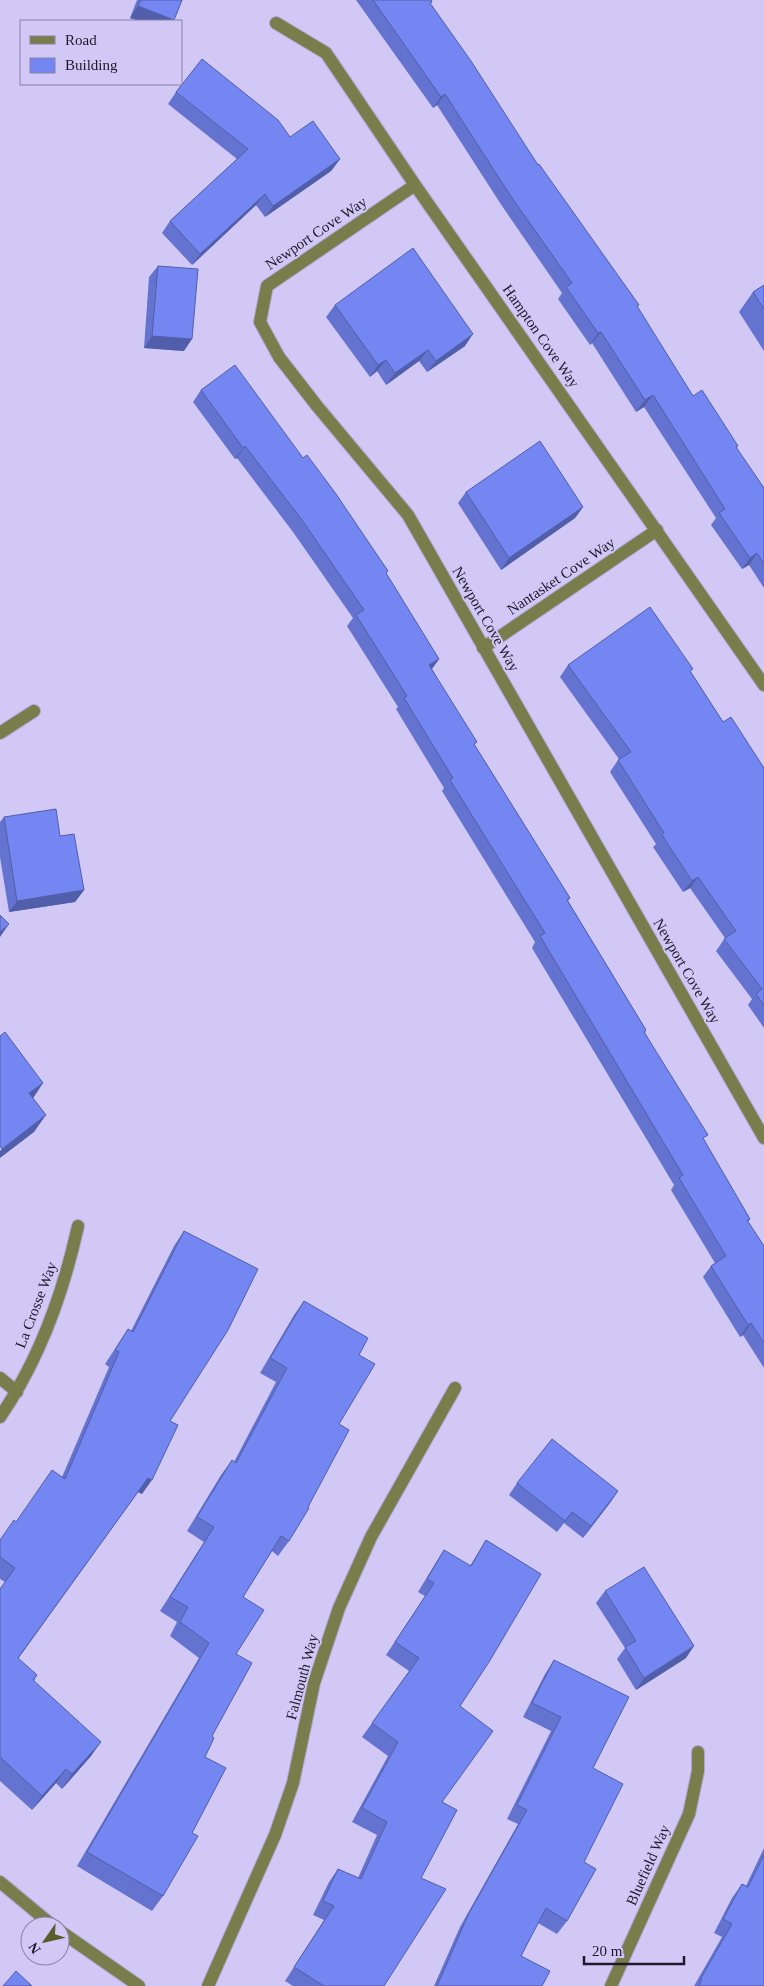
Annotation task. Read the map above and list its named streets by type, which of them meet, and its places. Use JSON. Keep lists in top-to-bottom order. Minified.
{"streets":{"street":["Newport Cove Way","Hampton Cove Way","Nantasket Cove Way","La Crosse Way","Falmouth Way","Bluefield Way"]},"crossings":[["Newport Cove Way","Hampton Cove Way"],["Newport Cove Way","Nantasket Cove Way"],["Hampton Cove Way","Nantasket Cove Way"]],"legend":["Road","Building"],"scale_bar":"20 m","north":"bottom left"}
